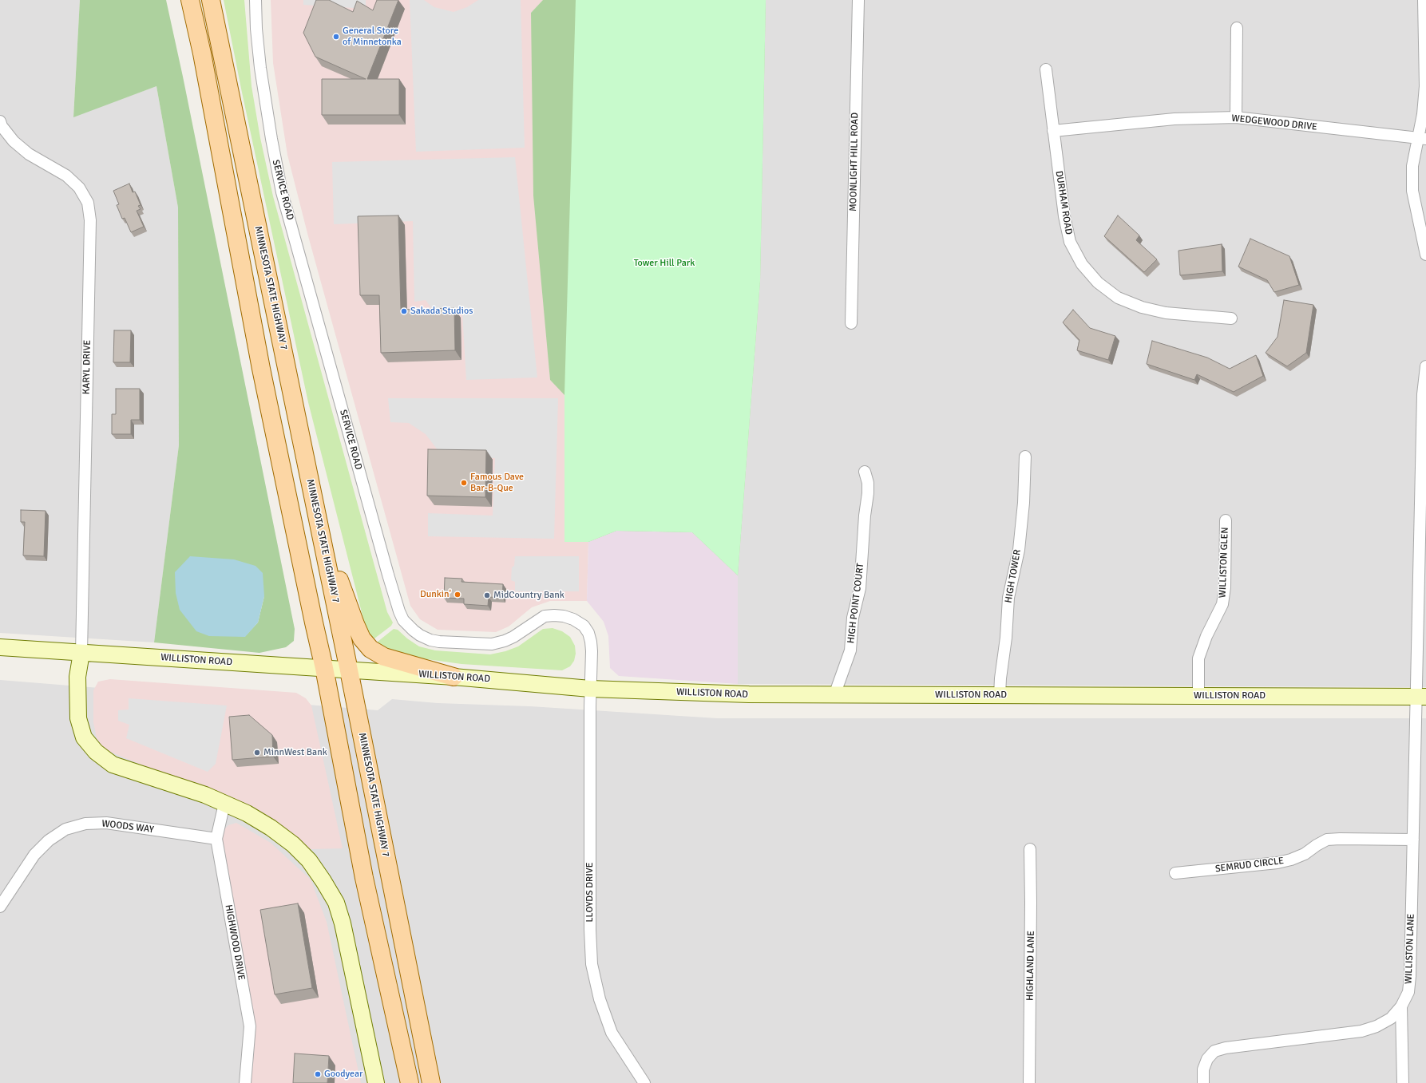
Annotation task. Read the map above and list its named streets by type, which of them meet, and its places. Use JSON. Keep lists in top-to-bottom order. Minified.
{"streets":{"main road":["MINNESOTA STATE HIGHWAY 7","WILLISTON ROAD"],"street":["WEDGEWOOD DRIVE","MOONLIGHT HILL ROAD","SERVICE ROAD","DURHAM ROAD","KARYL DRIVE","WILLISTON GLEN","HIGH TOWER","HIGH POINT COURT","WOODS WAY","SEMRUD CIRCLE","LLOYDS DRIVE","HIGHWOOD DRIVE","WILLISTON LANE","HIGHLAND LANE"]},"crossings":[["WEDGEWOOD DRIVE","DURHAM ROAD"],["SERVICE ROAD","WILLISTON ROAD"],["SERVICE ROAD","LLOYDS DRIVE"],["MINNESOTA STATE HIGHWAY 7","WILLISTON ROAD"],["KARYL DRIVE","WILLISTON ROAD"],["WILLISTON GLEN","WILLISTON ROAD"],["HIGH TOWER","WILLISTON ROAD"],["HIGH POINT COURT","WILLISTON ROAD"],["WILLISTON ROAD","LLOYDS DRIVE"],["WILLISTON ROAD","WILLISTON LANE"],["WOODS WAY","HIGHWOOD DRIVE"],["SEMRUD CIRCLE","WILLISTON LANE"]],"parks":["Tower Hill Park"],"places":["General Store of Minnetonka","Sakada Studios","Famous Dave Bar-B-Que","Dunkin'","MidCountry Bank","MinnWest Bank","Goodyear"]}
